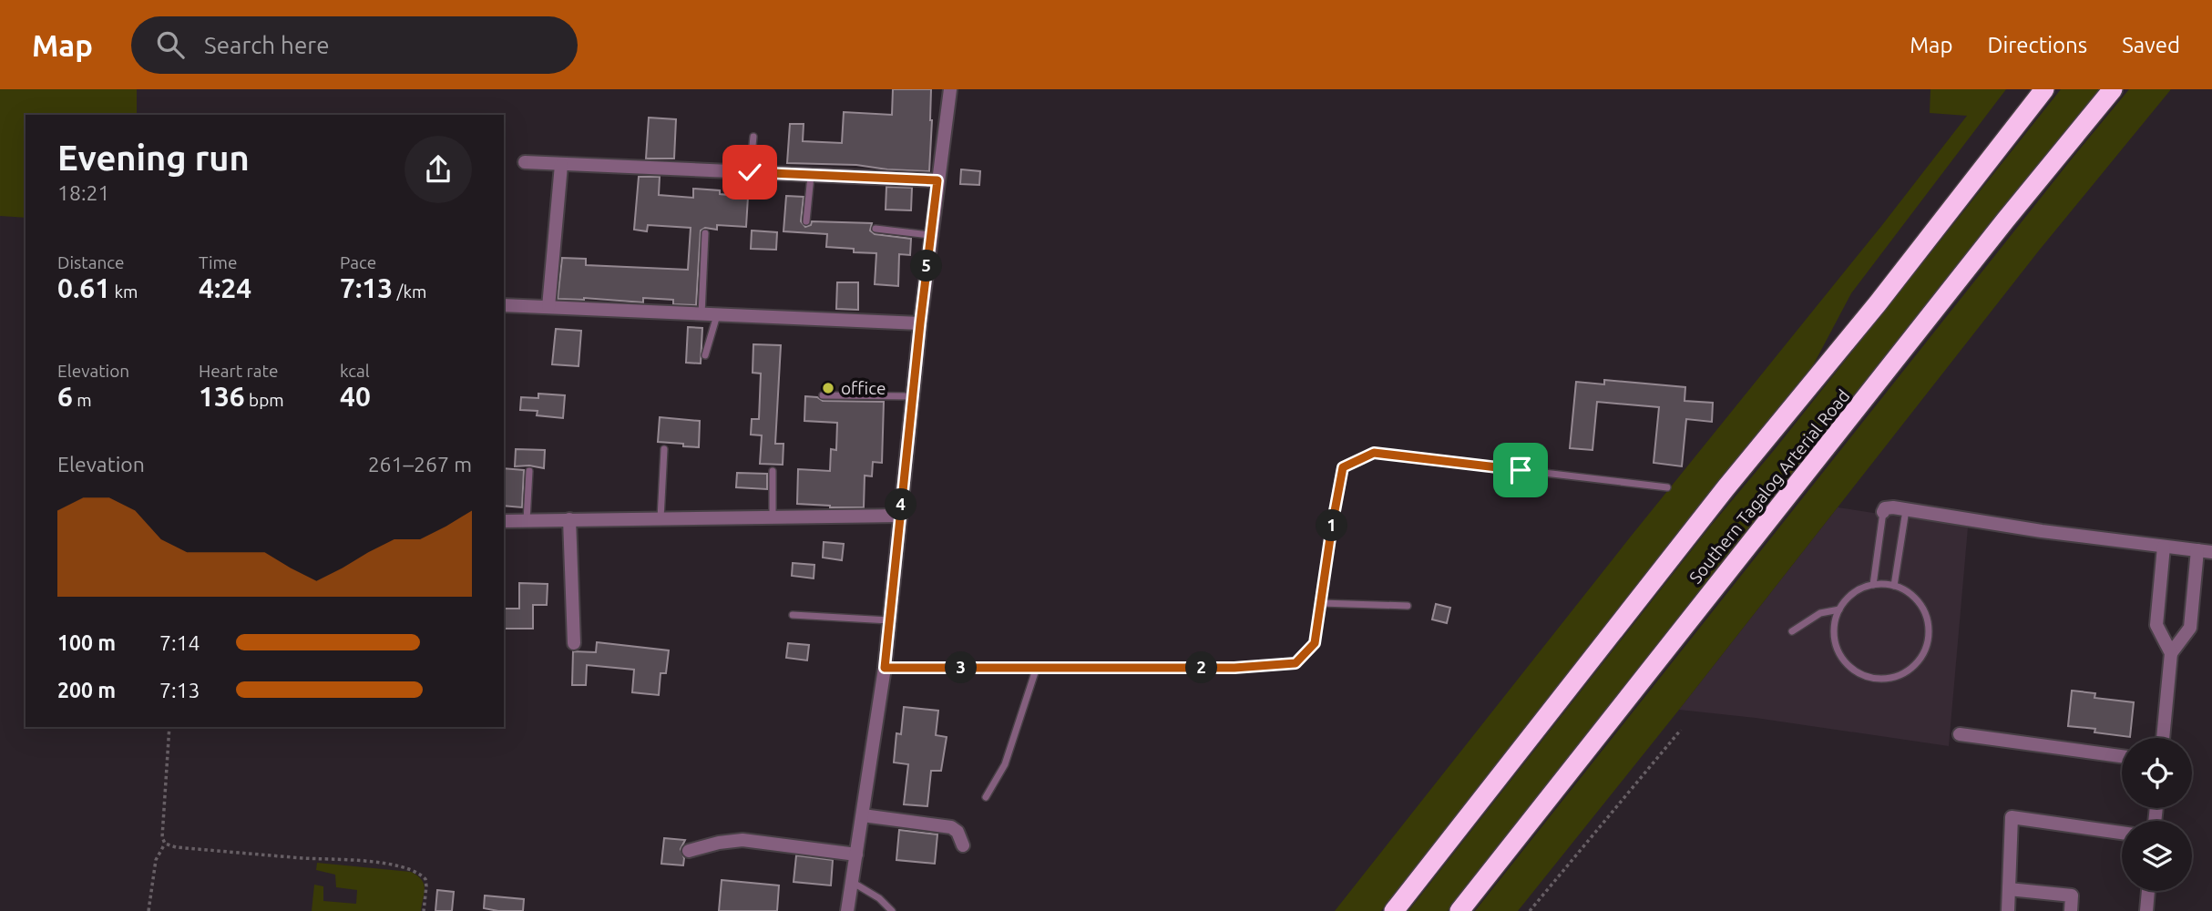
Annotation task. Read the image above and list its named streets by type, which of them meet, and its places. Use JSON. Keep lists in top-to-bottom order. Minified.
{"streets":{"highway":["Southern Tagalog Arterial Road"]},"places":["office"],"page":{"header":"Map","search":"Search here","nav":["Map","Directions","Saved"],"heading":["Evening run","18:21"],"stats":[["Distance","0.61 km"],["Time","4:24"],["Pace","7:13 /km"],["Elevation","6 m"],["Heart rate","136 bpm"],["kcal","40"]],"pins":["5","4","1","2","3"],"chart":["Elevation","261–267 m"],"list":[{"name":"100 m","note":"7:14"},{"name":"200 m","note":"7:13"}]}}
